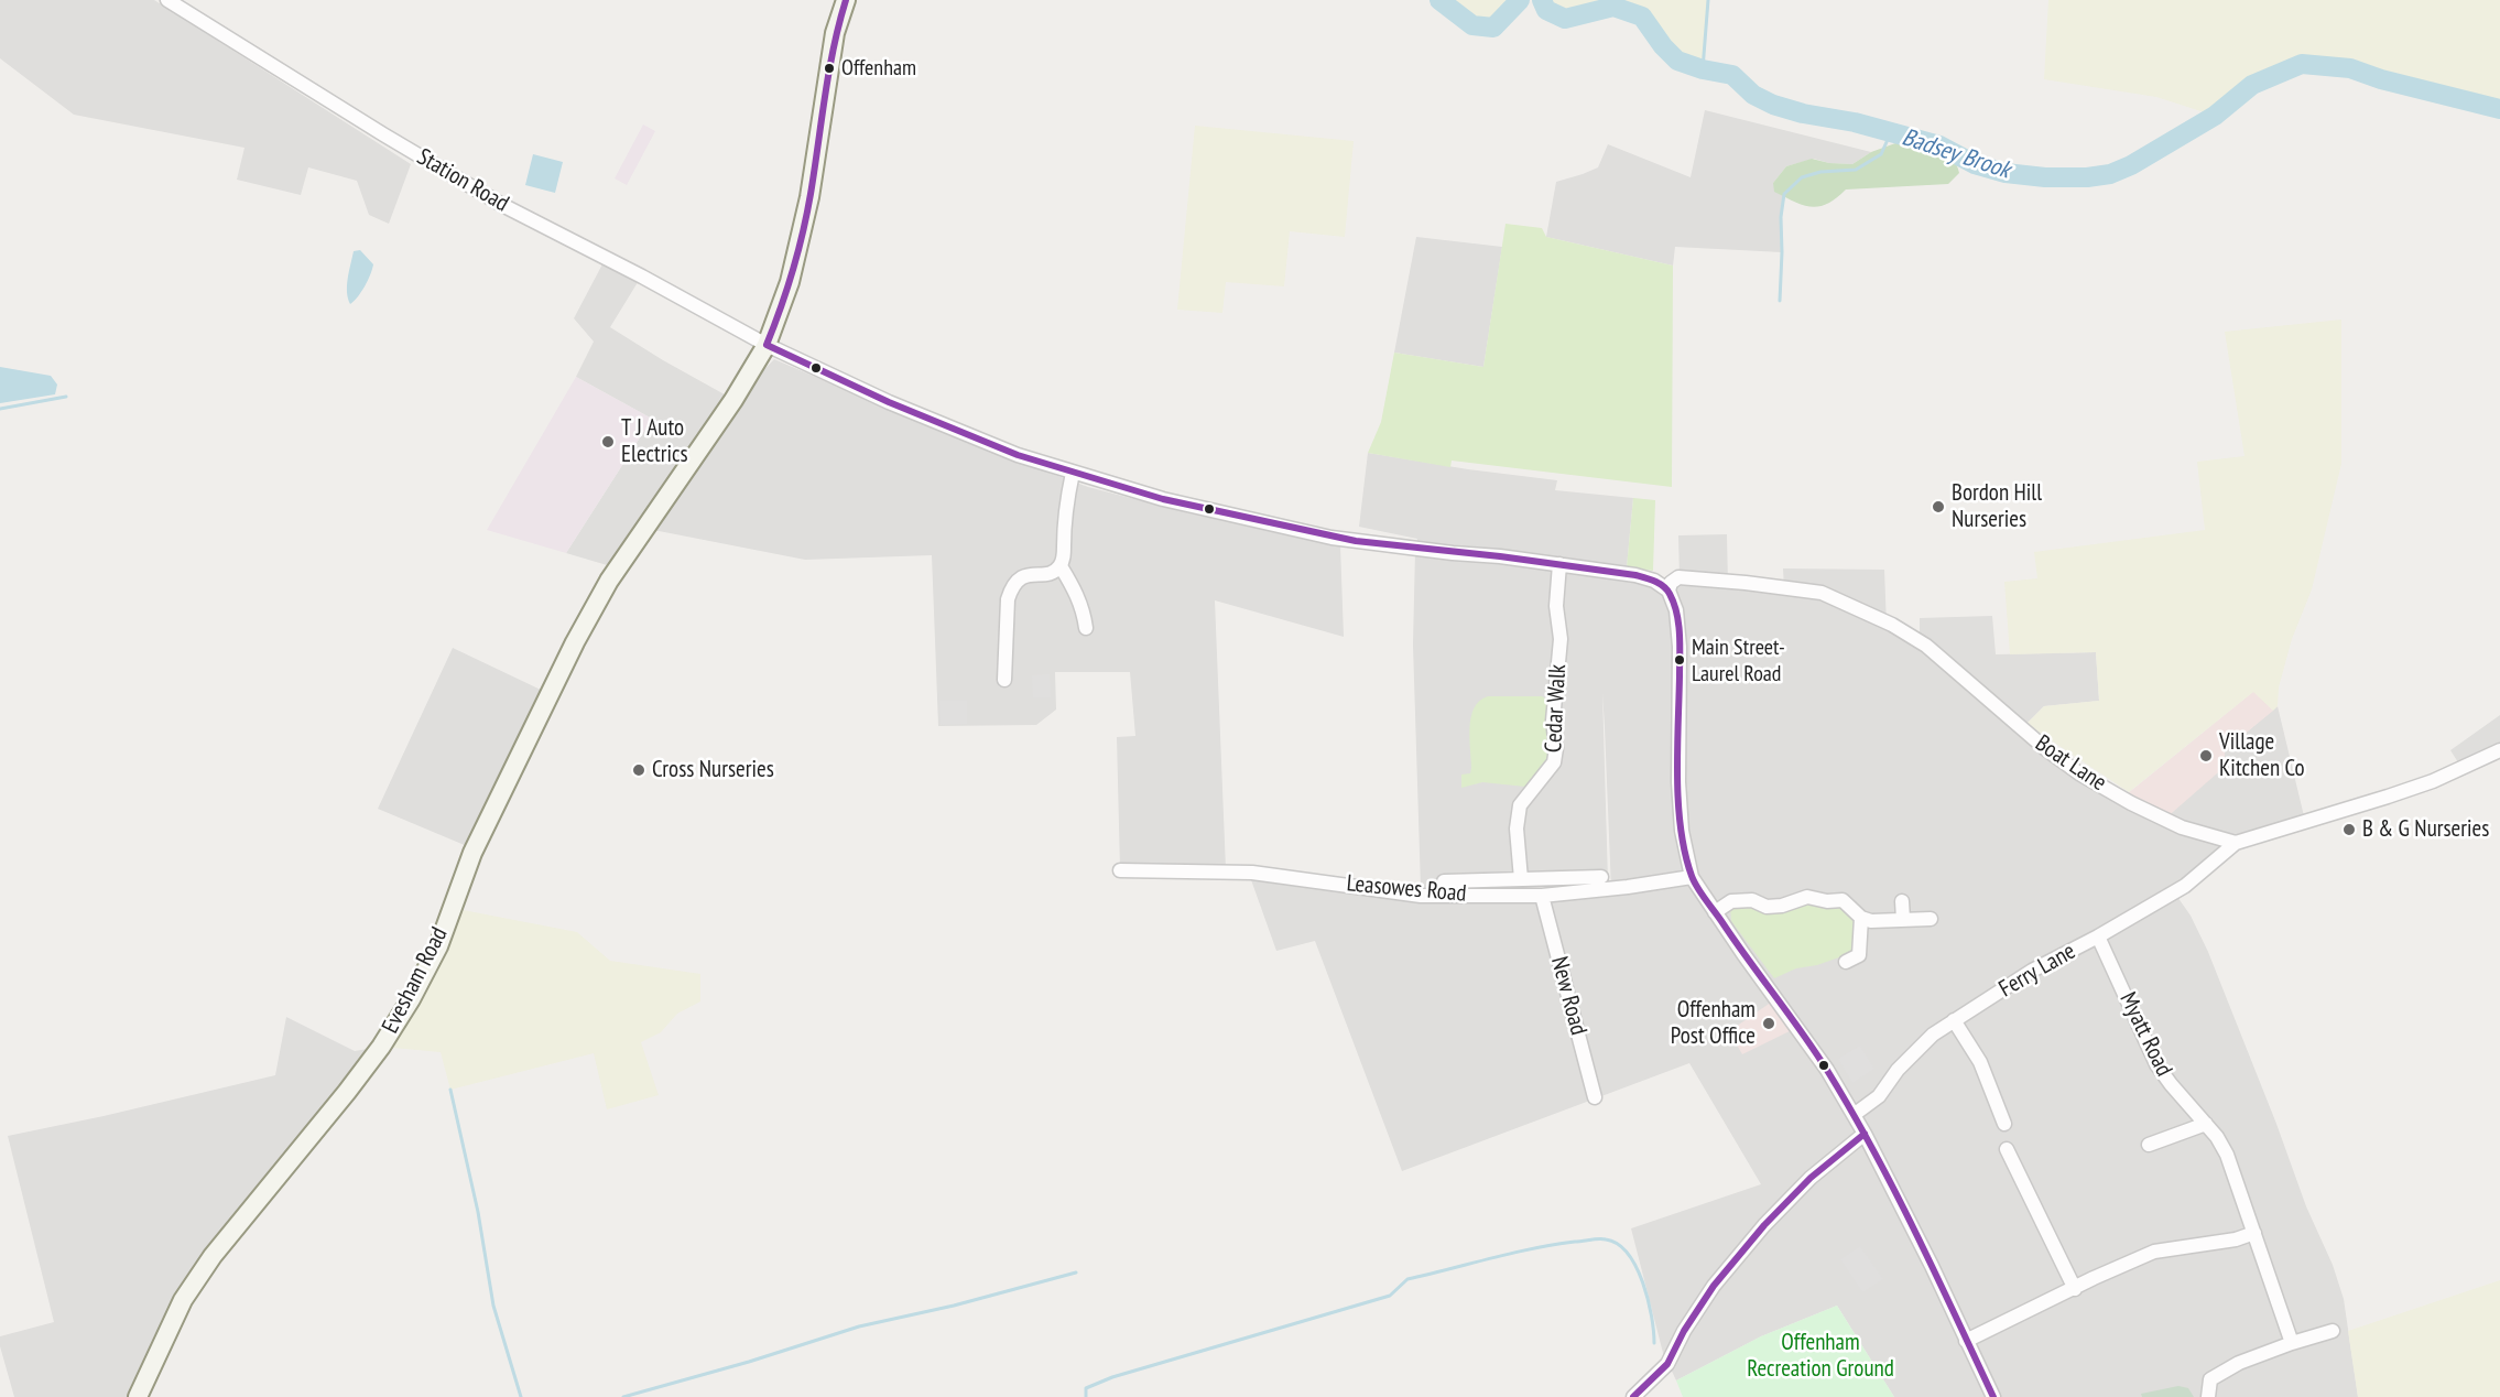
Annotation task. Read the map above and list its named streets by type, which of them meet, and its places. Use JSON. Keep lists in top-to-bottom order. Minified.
{"streets":{"main road":["Evesham Road"],"street":["Station Road","Cedar Walk","Boat Lane","Leasowes Road","Ferry Lane","New Road","Myatt Road"]},"crossings":[["Station Road","Cedar Walk"],["Station Road","Boat Lane"],["Station Road","Evesham Road"],["Boat Lane","Ferry Lane"],["Leasowes Road","New Road"],["Ferry Lane","Myatt Road"]],"water":["Badsey Brook"],"parks":["Offenham Recreation Ground"],"places":["Offenham","T J Auto Electrics","Bordon Hill Nurseries","Main Street- Laurel Road","Village Kitchen Co","Cross Nurseries","B & G Nurseries","Offenham Post Office"]}
